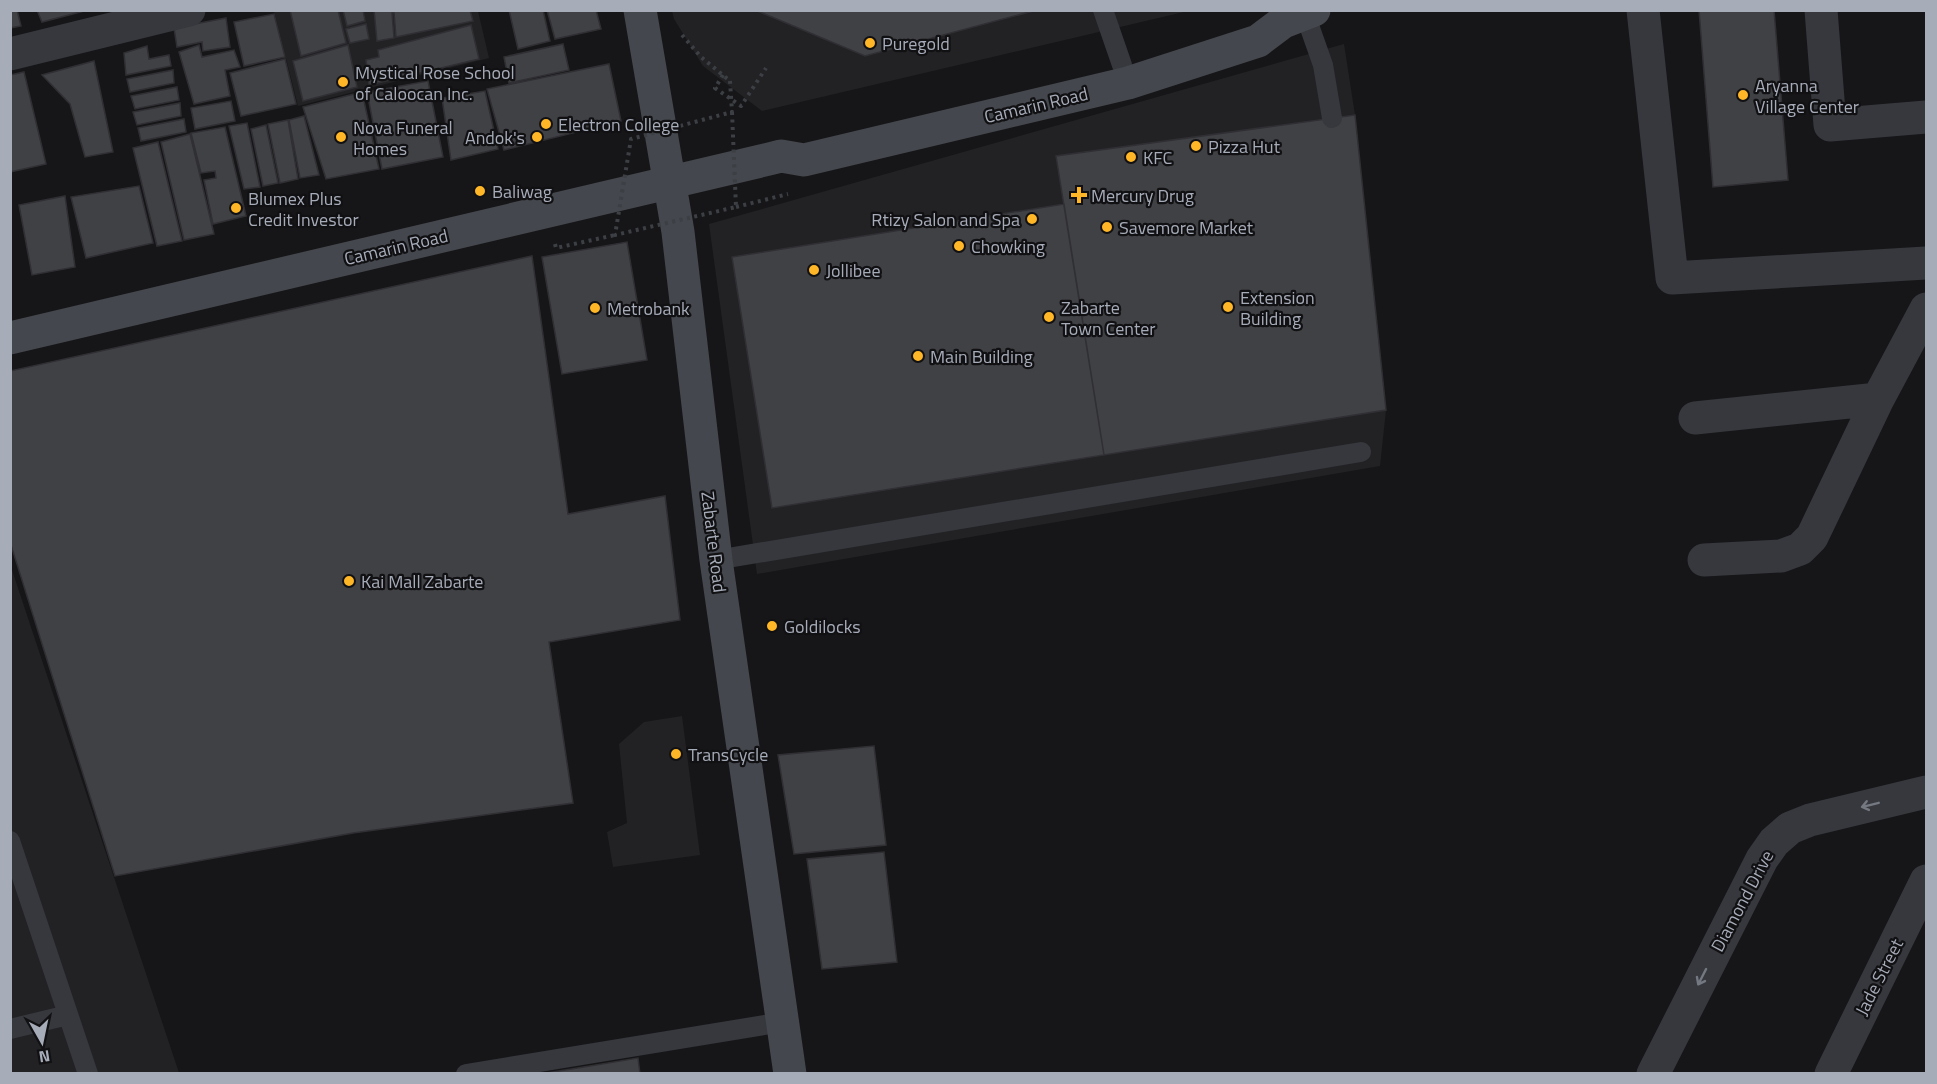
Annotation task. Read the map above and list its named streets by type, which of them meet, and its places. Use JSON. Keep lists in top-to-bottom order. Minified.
{"streets":{"main road":["Camarin Road","Zabarte Road"],"street":["Diamond Drive","Jade Street"]},"crossings":[["Camarin Road","Zabarte Road"]],"one_way":["Diamond Drive"],"places":{"other":["Puregold","Mystical Rose School of Caloocan Inc.","Aryanna Village Center","Electron College","Nova Funeral Homes","Andok's","Pizza Hut","KFC","Baliwag","Blumex Plus Credit Investor","Rtizy Salon and Spa","Savemore Market","Chowking","Jollibee","Extension Building","Metrobank","Zabarte Town Center","Main Building","Kai Mall Zabarte","Goldilocks","TransCycle"],"health":["Mercury Drug"]},"north":"bottom"}
